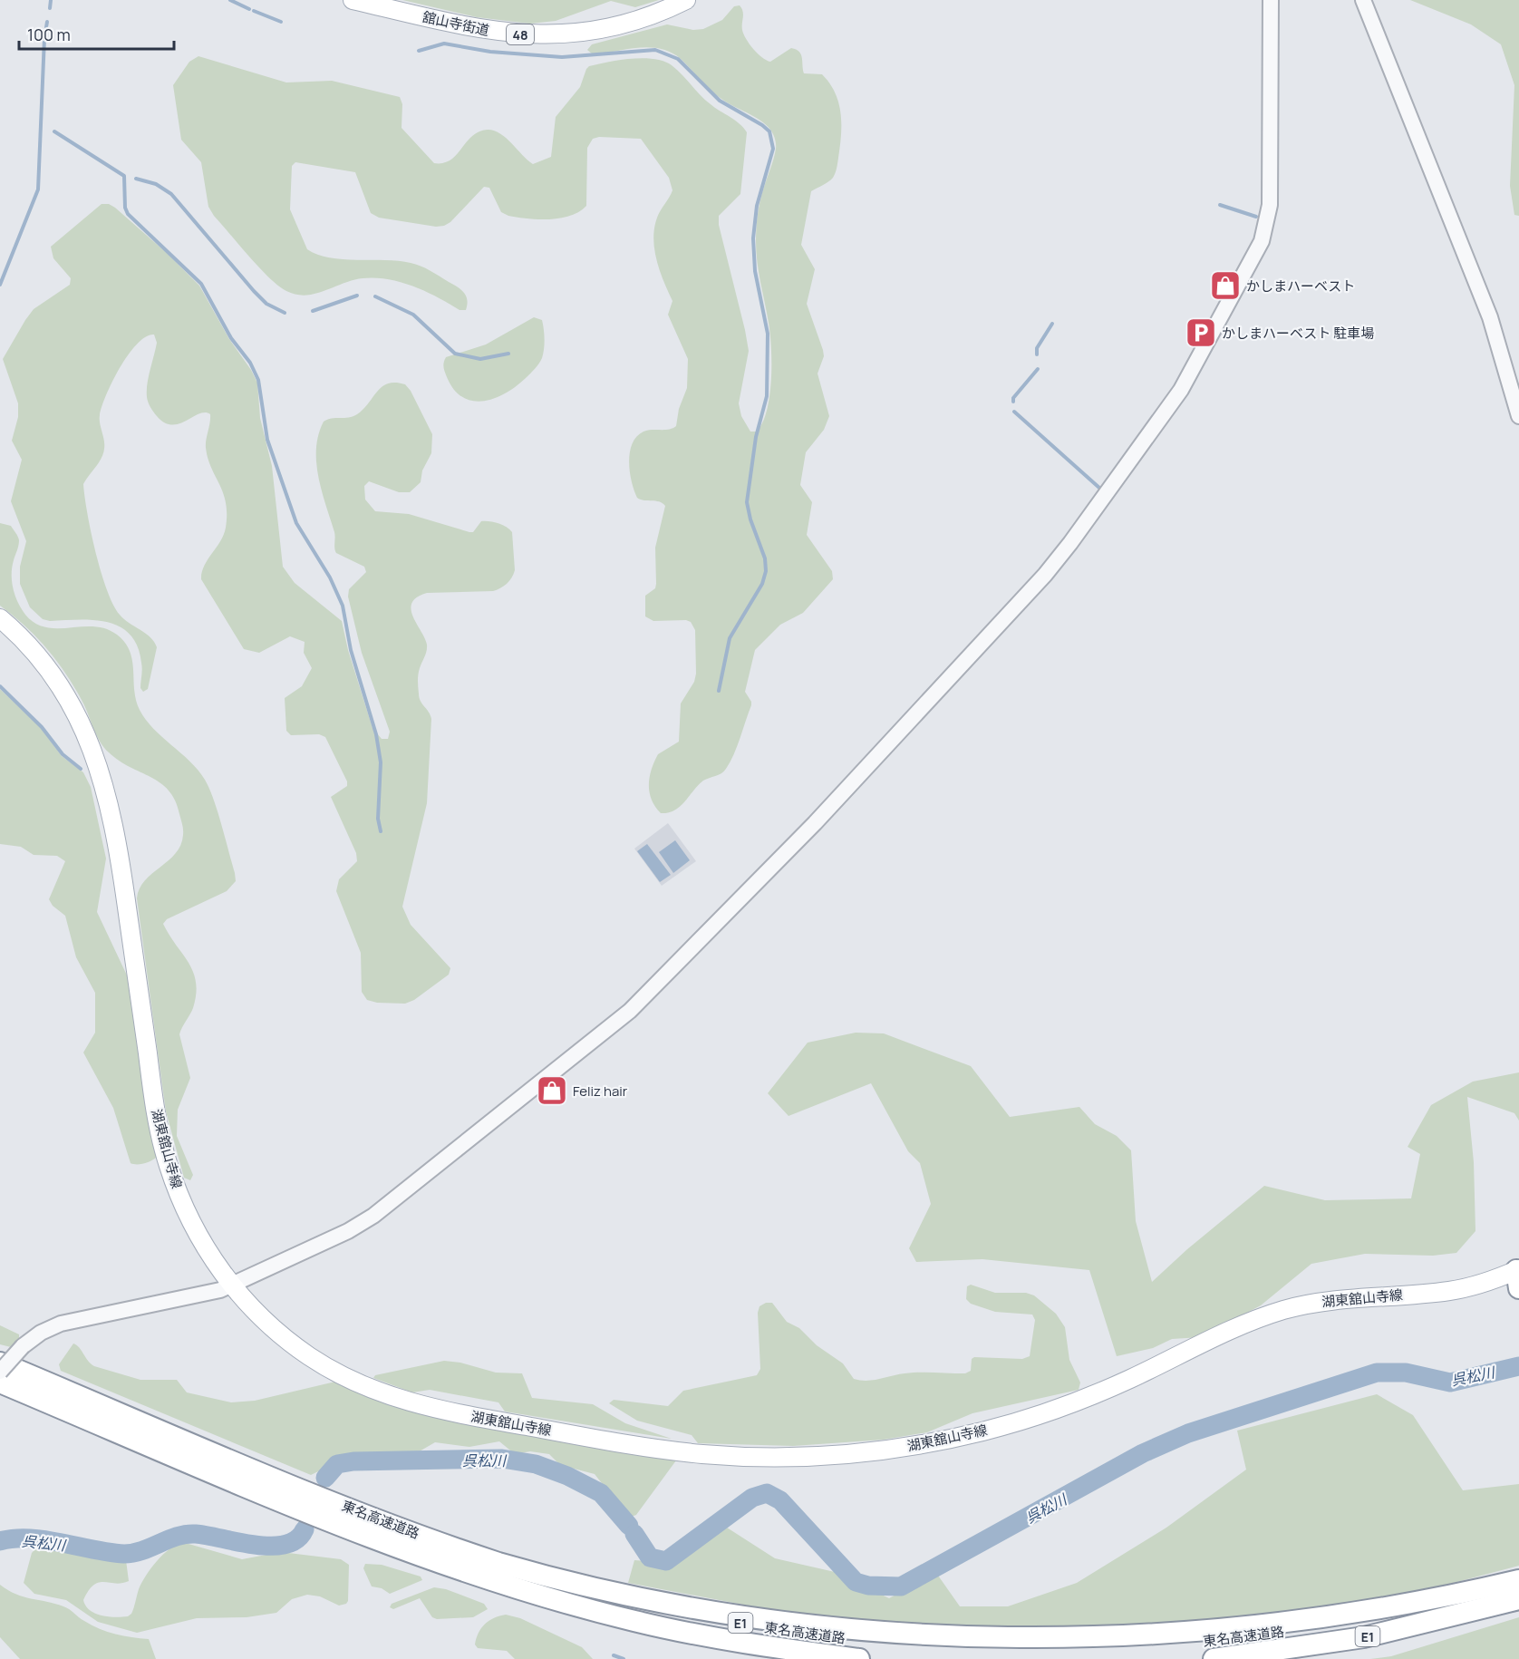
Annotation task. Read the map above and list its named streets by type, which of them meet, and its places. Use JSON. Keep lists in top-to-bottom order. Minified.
{"streets":{"highway":["東名高速道路","E1"],"main road":["舘山寺街道","48","湖東舘山寺線"]},"water":["呉松川"],"places":{"shop":["かしまハーベスト","Feliz hair"],"parking":["かしまハーベスト 駐車場"]},"scale_bar":"100 m"}
